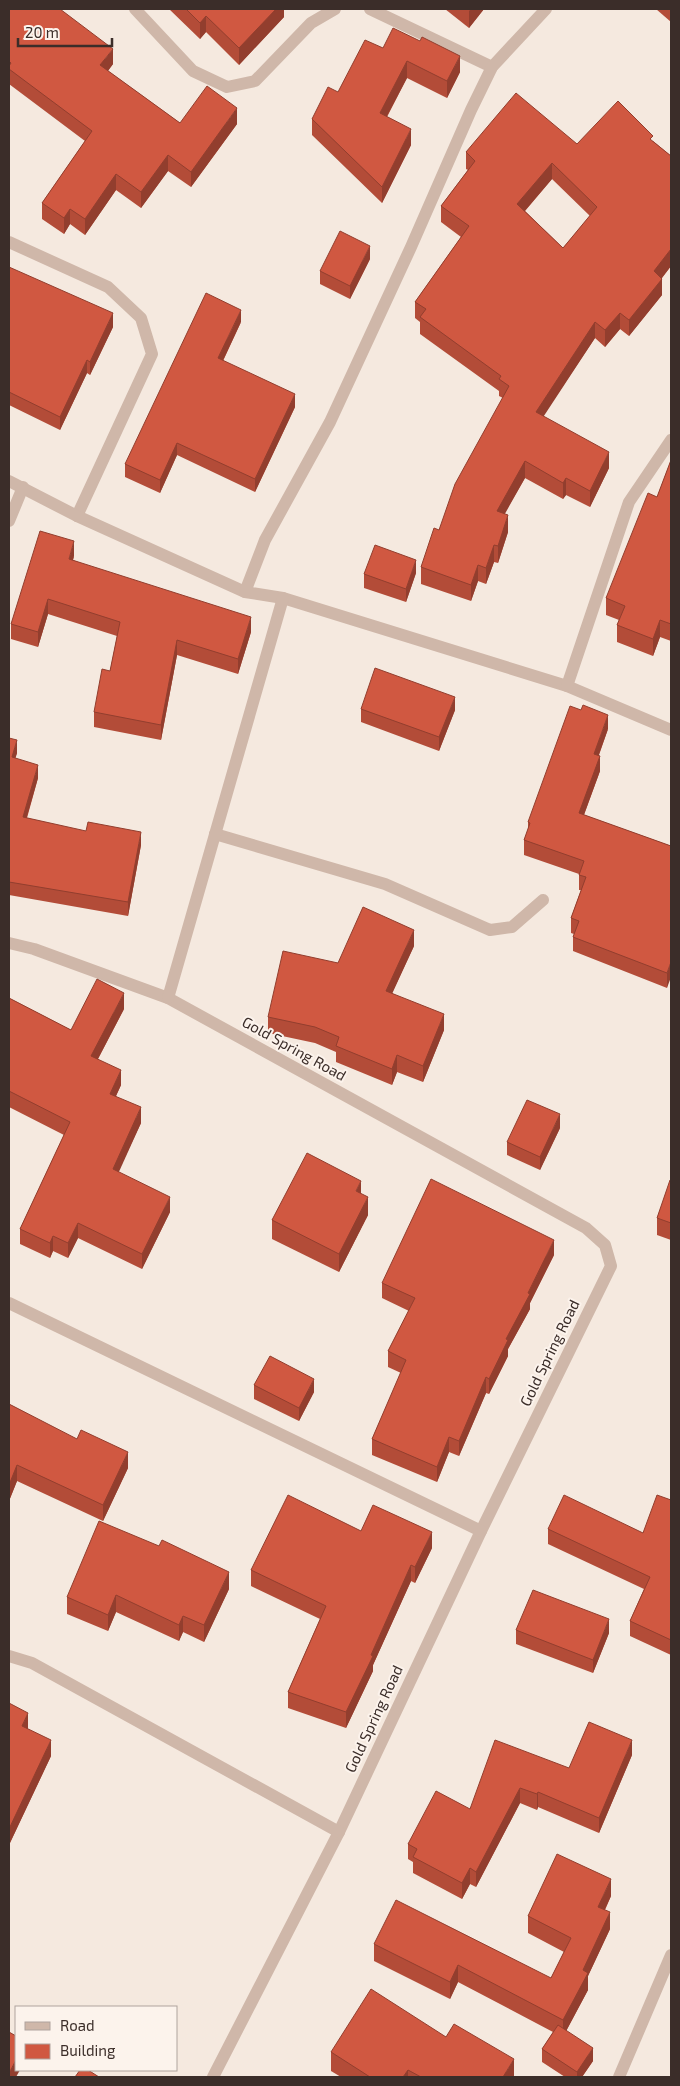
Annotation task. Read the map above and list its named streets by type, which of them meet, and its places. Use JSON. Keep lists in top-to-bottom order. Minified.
{"streets":{"street":["Gold Spring Road"]},"legend":["Road","Building"],"scale_bar":"20 m"}
